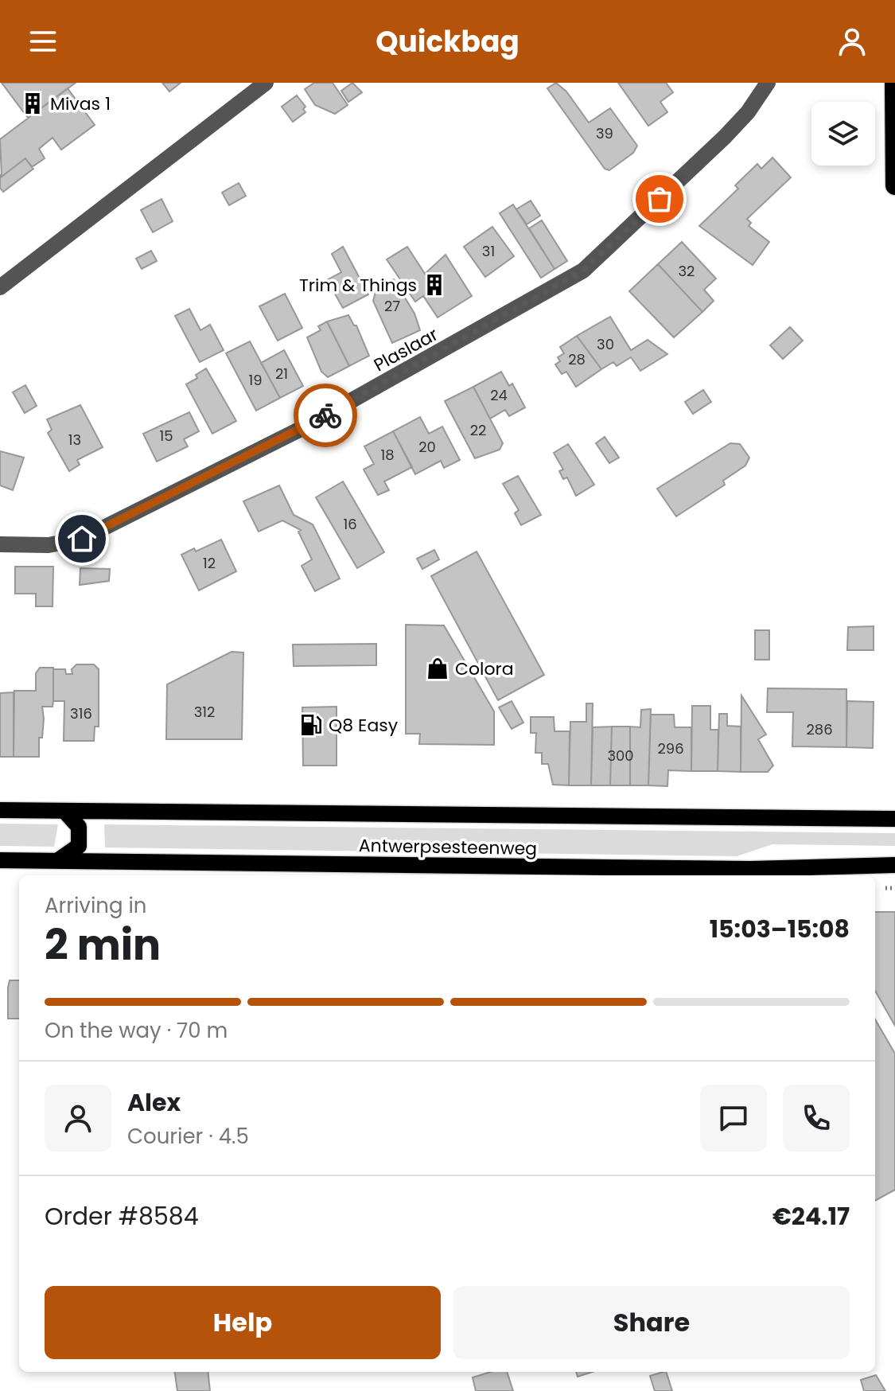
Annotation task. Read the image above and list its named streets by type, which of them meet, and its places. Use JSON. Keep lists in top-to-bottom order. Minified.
{"streets":{"main road":["Antwerpsesteenweg"],"street":["Plaslaar"]},"places":{"building":["Mivas 1","Trim & Things"],"shop":["Colora"],"fuel station":["Q8 Easy"]},"house_numbers":["39","31","32","27","30","28","21","19","24","22","15","13","20","18","16","12","312","316","286","296","300"],"page":{"header":"Quickbag","heading":["2 min","Arriving in","15:03–15:08"],"panel":["Alex","Courier · 4.5","Order #8584","€24.17"],"bar":"On the way · 70 m","buttons":["Help","Share"]}}
